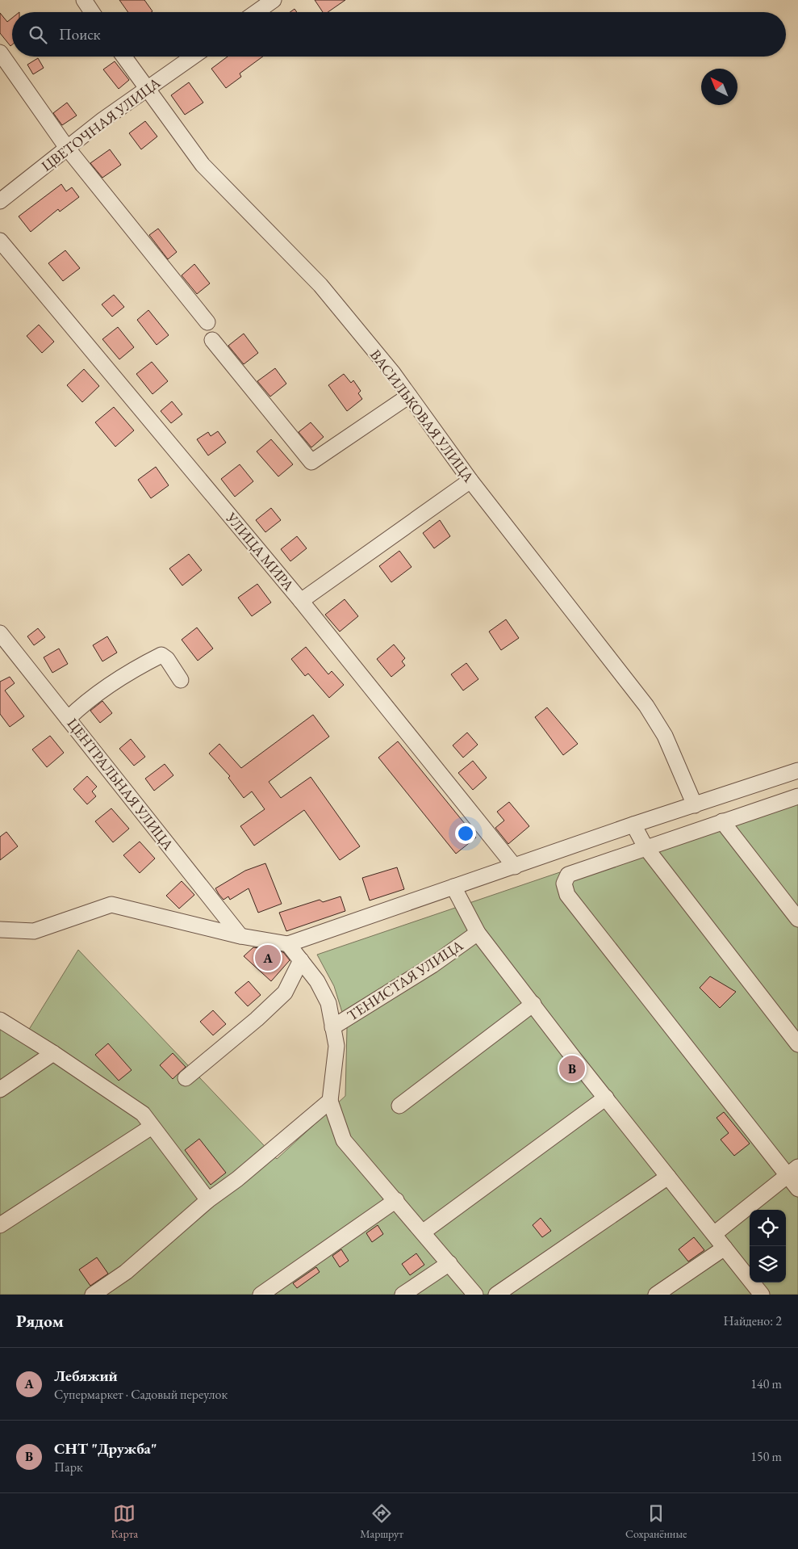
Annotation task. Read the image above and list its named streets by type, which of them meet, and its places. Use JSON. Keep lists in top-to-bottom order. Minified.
{"streets":{"street":["ЦВЕТОЧНАЯ УЛИЦА","ВАСИЛЬКОВАЯ УЛИЦА","УЛИЦА МИРА","ЦЕНТРАЛЬНАЯ УЛИЦА","ТЕНИСТАЯ УЛИЦА"]},"crossings":[["ЦВЕТОЧНАЯ УЛИЦА","ВАСИЛЬКОВАЯ УЛИЦА"]],"north":"top left","page":{"search":"Поиск","pins":["A","B"],"heading":["Рядом","Найдено: 2"],"list":[{"mark":"A","name":"Лебяжий","note":"Супермаркет · Садовый переулок","value":"140 m"},{"mark":"B","name":"СНТ \"Дружба\"","note":"Парк","value":"150 m"}],"nav":["Карта","Маршрут","Сохранённые"]}}
